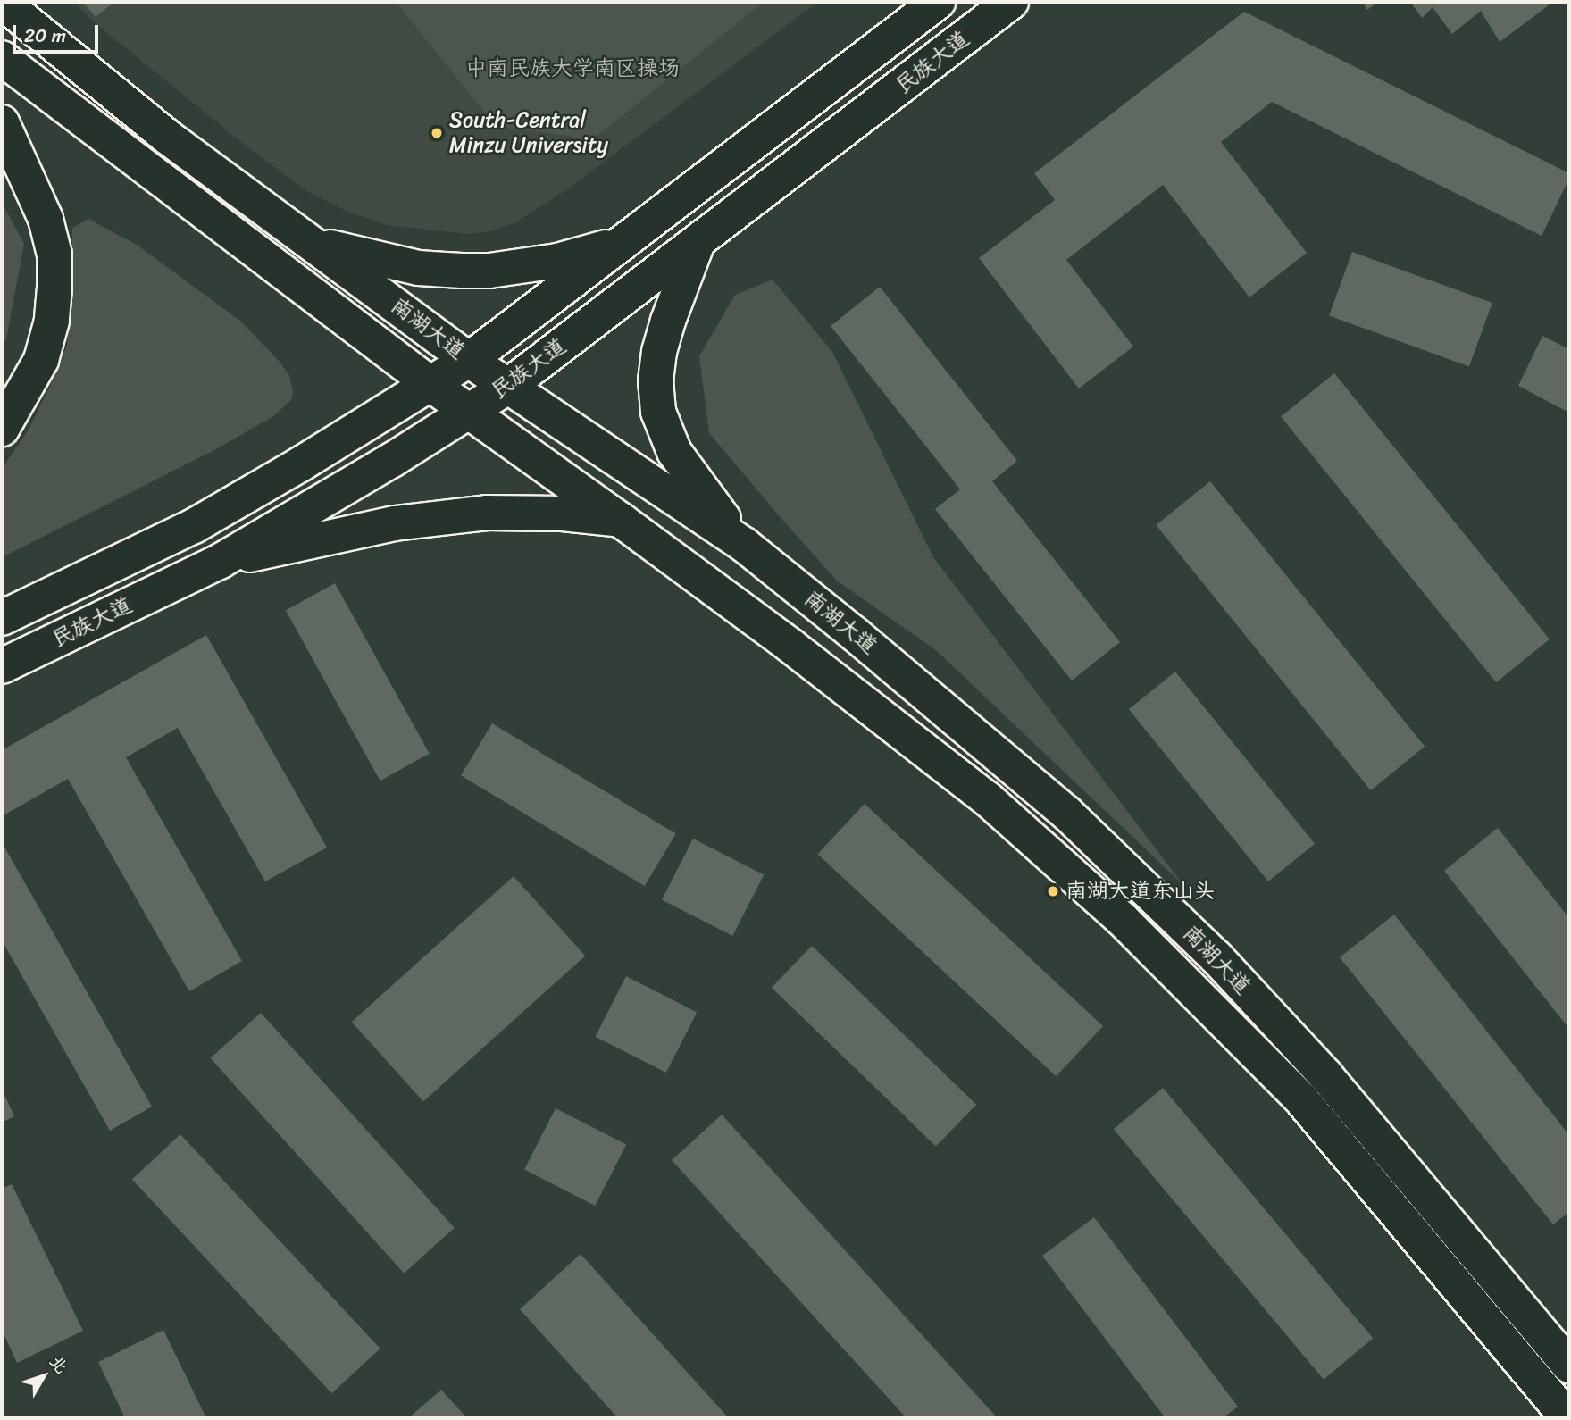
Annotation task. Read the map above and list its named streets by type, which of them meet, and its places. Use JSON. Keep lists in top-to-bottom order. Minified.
{"streets":{"main road":["民族大道","南湖大道"]},"crossings":[["民族大道","南湖大道"]],"parks":["中南民族大学南区操场"],"places":["South-Central Minzu University","南湖大道东山头"],"scale_bar":"20 m","north":"top right"}
